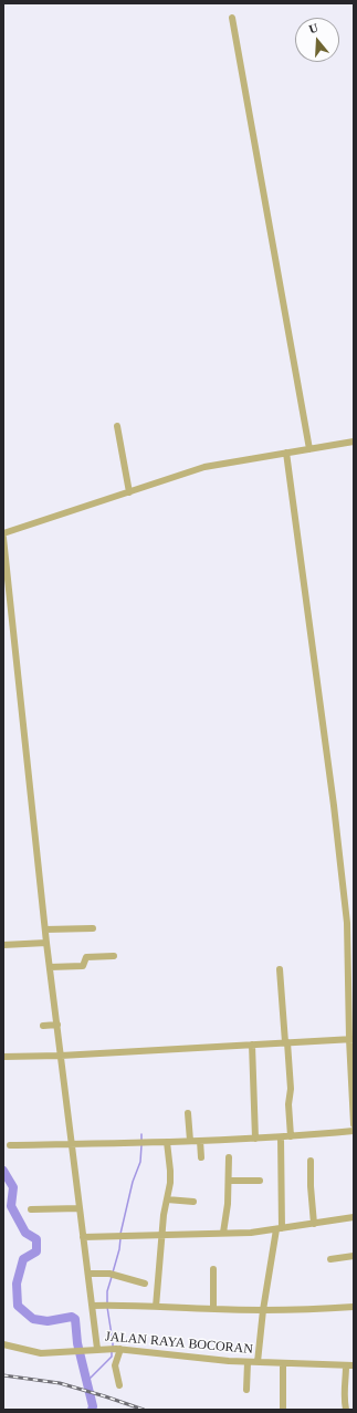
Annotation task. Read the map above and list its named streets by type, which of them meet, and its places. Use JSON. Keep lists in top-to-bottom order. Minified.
{"streets":{"street":["JALAN RAYA BOCORAN"]},"north":"top"}
